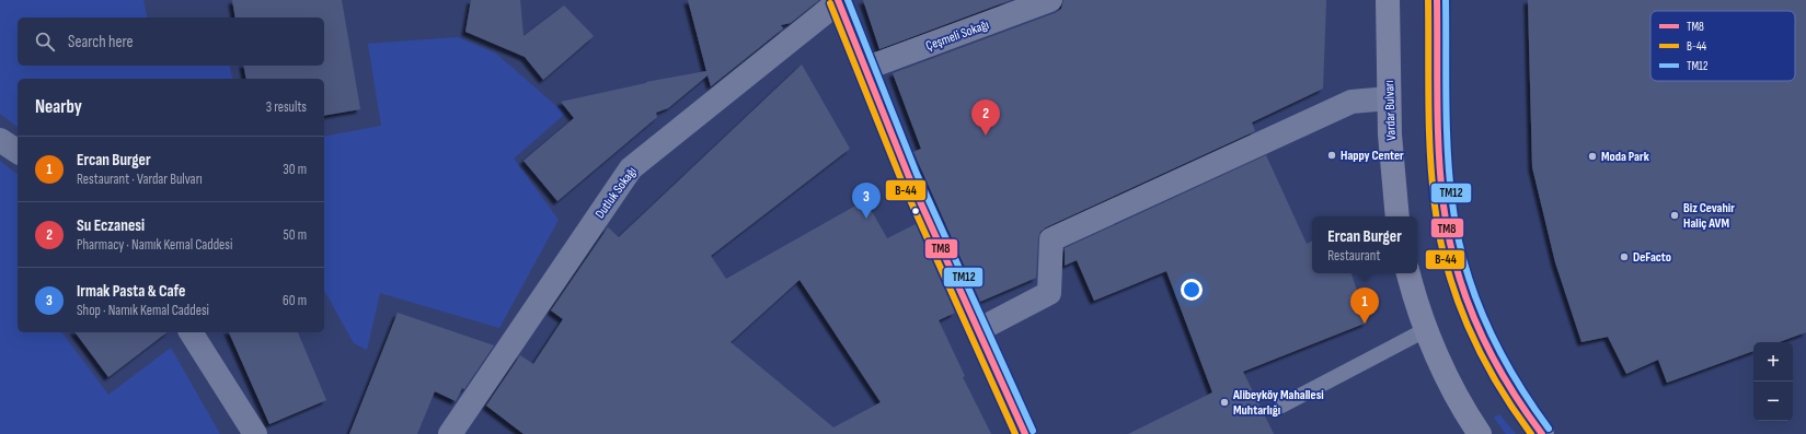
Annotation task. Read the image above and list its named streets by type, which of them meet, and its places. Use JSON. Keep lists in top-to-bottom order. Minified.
{"streets":{"main road":["Vardar Bulvarı"],"street":["Çeşmeli Sokağı","Dutluk Sokağı"]},"places":["Happy Center","Moda Park","Biz Cevahir Haliç AVM","DeFacto","Alibeyköy Mahallesi Muhtarlığı"],"lines":["transit line TM8","transit line B-44","transit line TM12"],"legend":["TM8","B-44","TM12"],"page":{"search":"Search here","heading":["Nearby","3 results"],"pins":["2","3","1"],"list":[{"mark":"1","name":"Ercan Burger","note":"Restaurant · Vardar Bulvarı","value":"30 m"},{"mark":"2","name":"Su Eczanesi","note":"Pharmacy · Namık Kemal Caddesi","value":"50 m"},{"mark":"3","name":"Irmak Pasta & Cafe","note":"Shop · Namık Kemal Caddesi","value":"60 m"}],"popup":["Ercan Burger","Restaurant"],"map_buttons":["+","−"]}}
